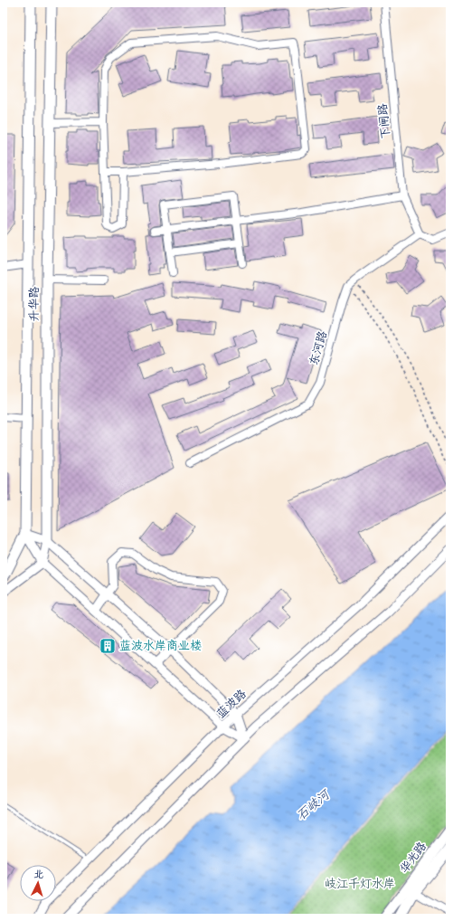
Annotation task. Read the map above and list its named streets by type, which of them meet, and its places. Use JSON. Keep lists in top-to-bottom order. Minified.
{"streets":{"main road":["升华路","华光路"],"street":["下闸路","东河路","蓝波路"]},"water":["石岐河"],"parks":["岐江千灯水岸"],"places":{"building":["蓝波水岸商业楼"]},"north":"top"}
